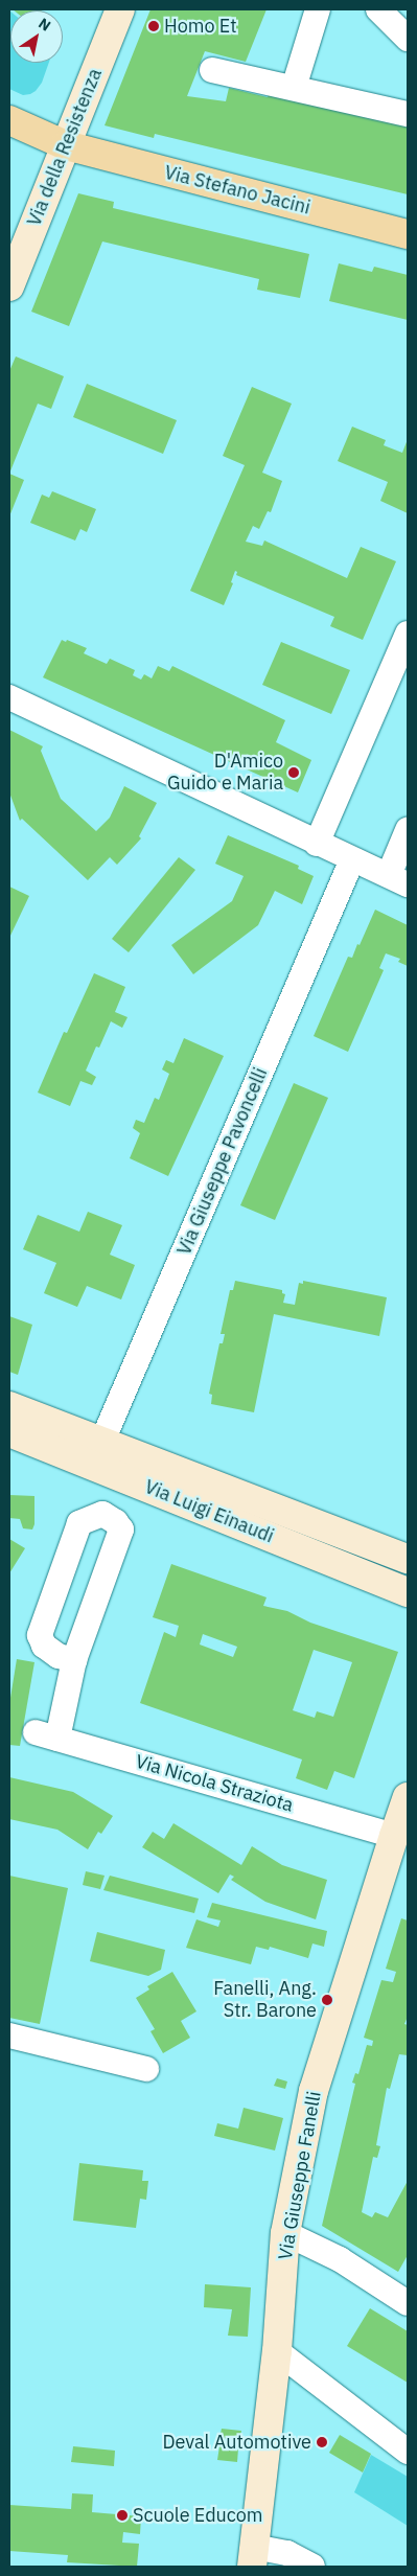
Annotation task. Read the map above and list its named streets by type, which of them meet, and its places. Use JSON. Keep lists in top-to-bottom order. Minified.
{"streets":{"main road":["Via Stefano Jacini"],"street":["Via della Resistenza","Via Giuseppe Pavoncelli","Via Luigi Einaudi","Via Nicola Straziota","Via Giuseppe Fanelli"]},"crossings":[["Via della Resistenza","Via Stefano Jacini"],["Via Giuseppe Pavoncelli","Via Luigi Einaudi"],["Via Nicola Straziota","Via Giuseppe Fanelli"]],"places":["Homo Et","D'Amico Guido e Maria","Fanelli, Ang. Str. Barone","Deval Automotive","Scuole Educom"],"north":"top right"}
